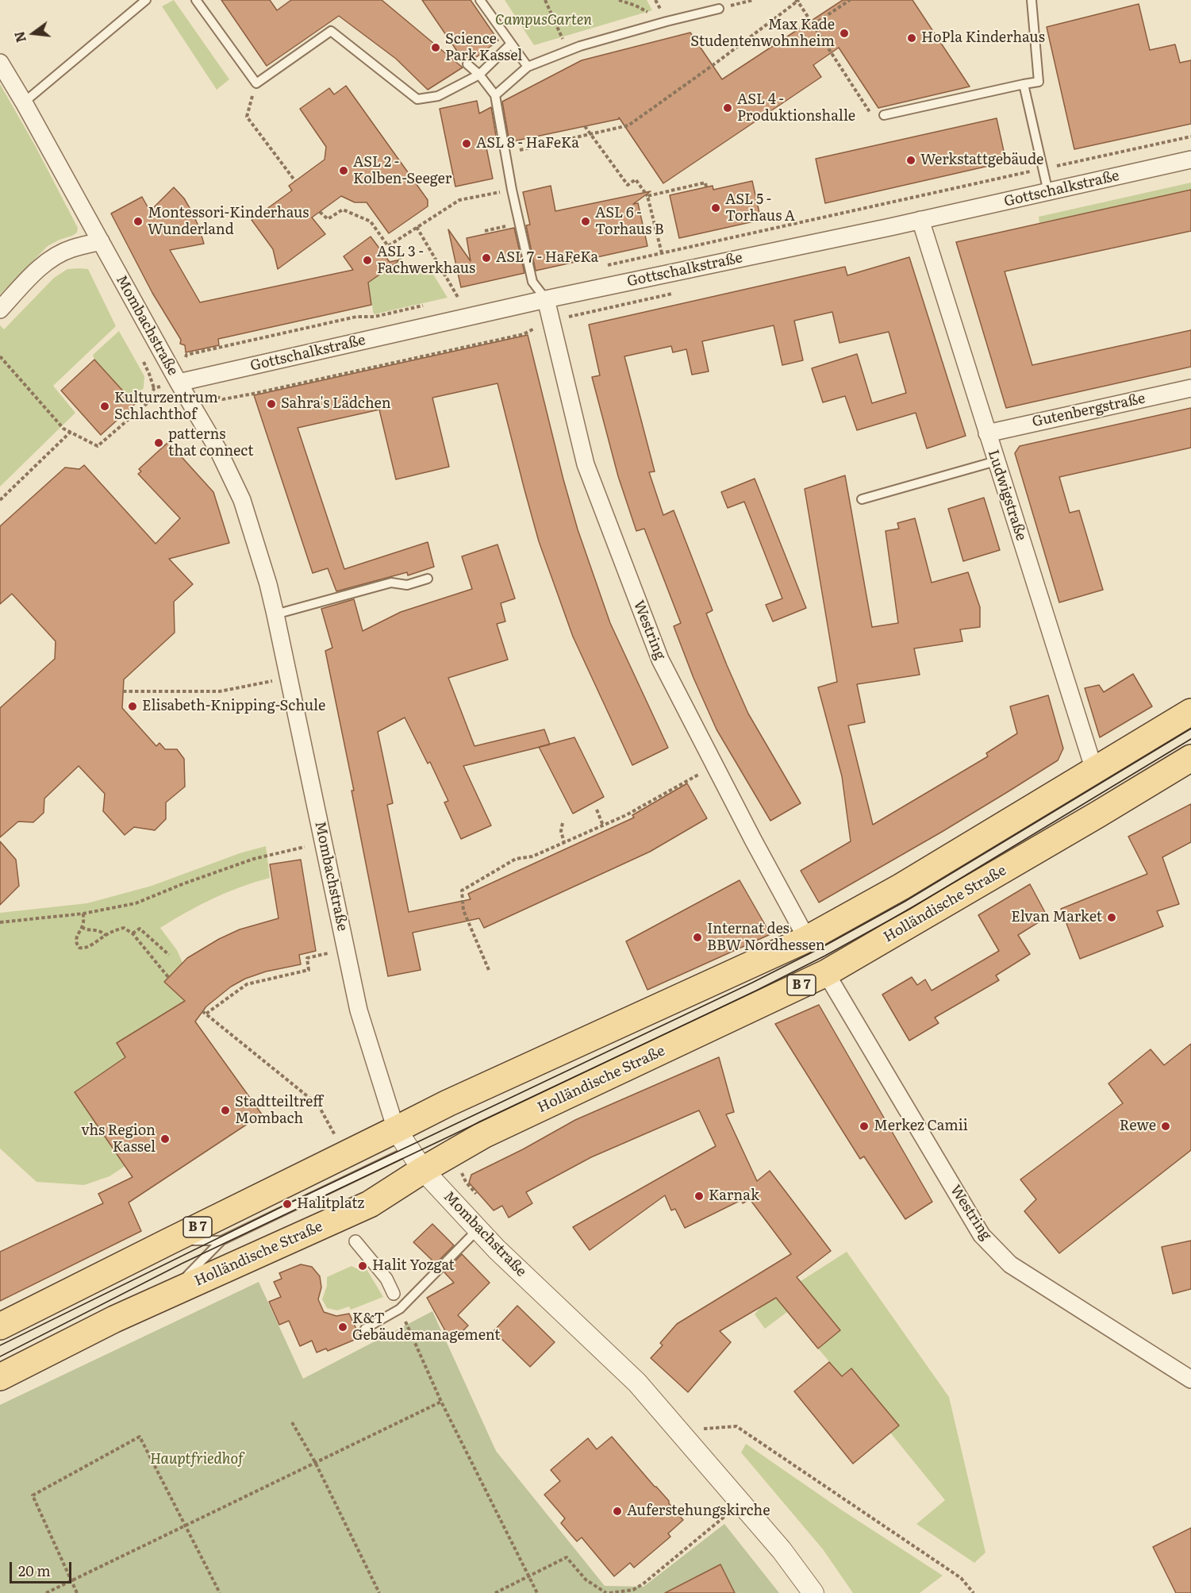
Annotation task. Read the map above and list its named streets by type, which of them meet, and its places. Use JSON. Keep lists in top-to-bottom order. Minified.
{"streets":{"main road":["Holländische Straße","B 7"],"street":["Gottschalkstraße","Mombachstraße","Gutenbergstraße","Ludwigstraße","Westring"]},"crossings":[["Gottschalkstraße","Mombachstraße"],["Gottschalkstraße","Ludwigstraße"],["Gottschalkstraße","Westring"],["Mombachstraße","Holländische Straße"],["Gutenbergstraße","Ludwigstraße"],["Ludwigstraße","Holländische Straße"],["Westring","Holländische Straße"]],"parks":["CampusGarten","Hauptfriedhof"],"places":["Max Kade Studentenwohnheim","HoPla Kinderhaus","Science Park Kassel","ASL 4 - Produktionshalle","ASL 8 - HaFeKa","Werkstattgebäude","ASL 2 - Kolben-Seeger","ASL 5 - Torhaus A","Montessori-Kinderhaus Wunderland","ASL 6 - Torhaus B","ASL 7 - HaFeKa","ASL 3 - Fachwerkhaus","Sahra's Lädchen","Kulturzentrum Schlachthof","patterns that connect","Elisabeth-Knipping-Schule","Elvan Market","Internat des BBW Nordhessen","Stadtteiltreff Mombach","Merkez Camii","Rewe","vhs Region Kassel","Karnak","Halitplatz","Halit Yozgat","K&T Gebäudemanagement","Auferstehungskirche"],"scale_bar":"20 m","north":"left"}
